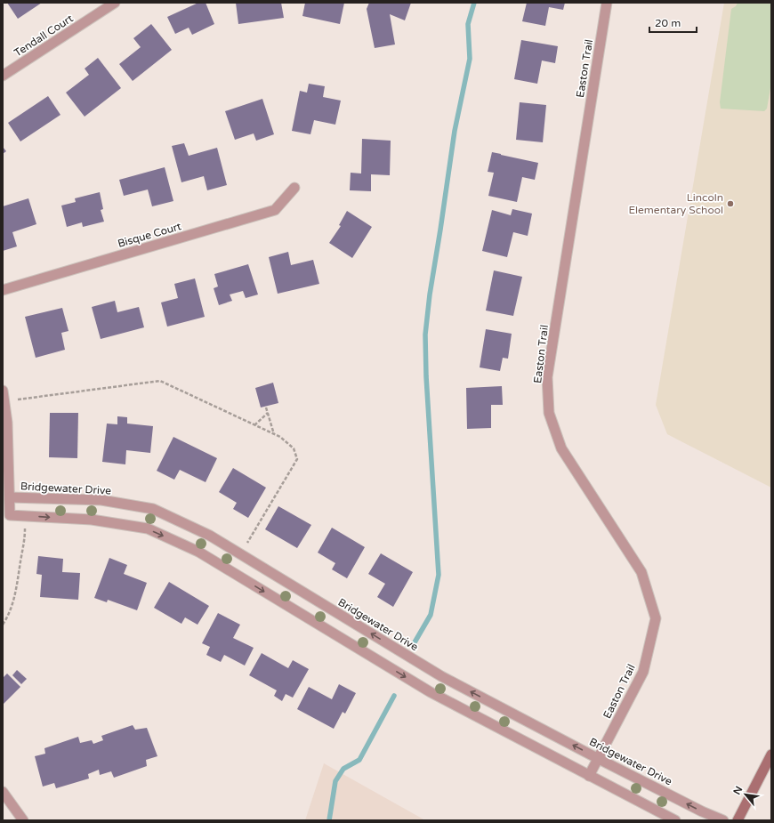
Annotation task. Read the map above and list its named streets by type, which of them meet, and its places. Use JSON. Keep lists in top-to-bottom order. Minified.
{"streets":{"street":["Tendall Court","Easton Trail","Bisque Court","Bridgewater Drive"]},"crossings":[["Easton Trail","Bridgewater Drive"]],"places":["Lincoln Elementary School"],"scale_bar":"20 m","north":"top left"}
